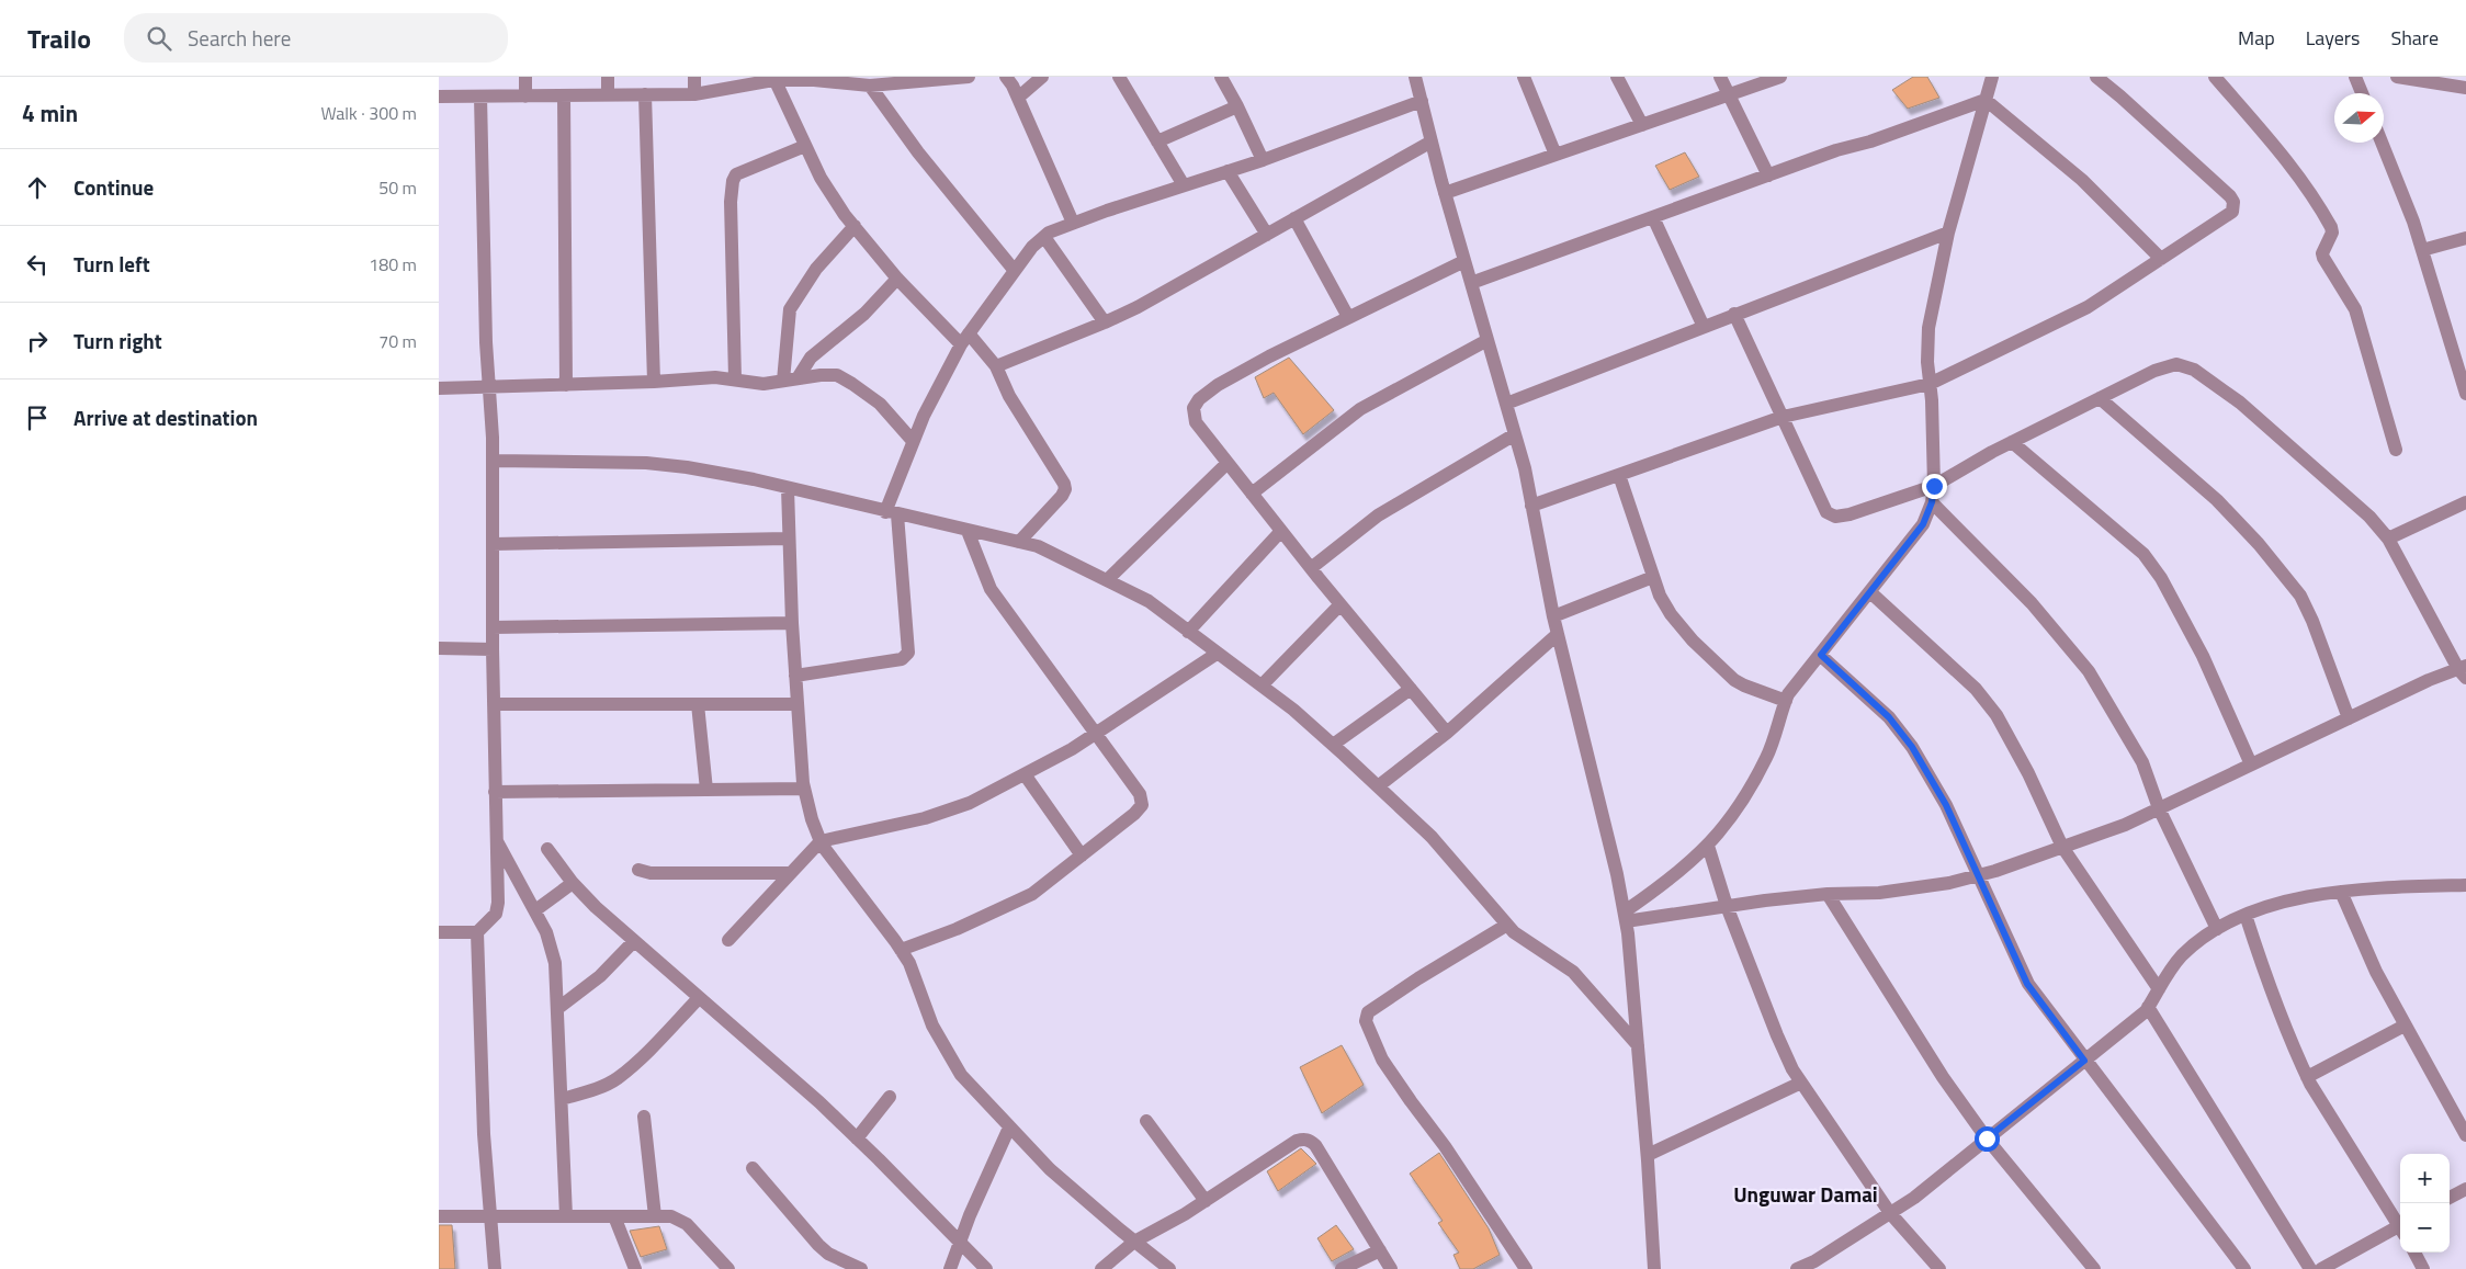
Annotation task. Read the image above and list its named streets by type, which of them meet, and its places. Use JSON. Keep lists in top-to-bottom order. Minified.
{"districts":["Unguwar Damai"],"north":"right","page":{"header":"Trailo","search":"Search here","nav":["Map","Layers","Share"],"heading":["4 min","Walk · 300 m"],"list":[["Continue","50 m"],["Turn left","180 m"],["Turn right","70 m"],"Arrive at destination"],"map_buttons":["+","−"]}}
